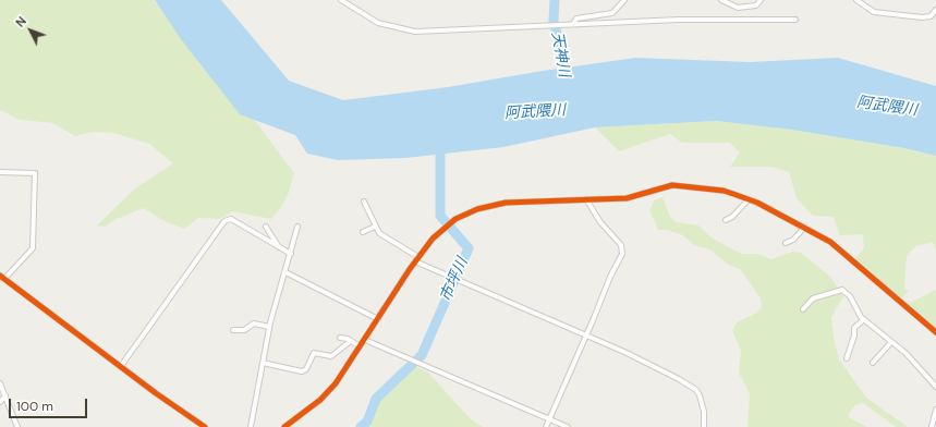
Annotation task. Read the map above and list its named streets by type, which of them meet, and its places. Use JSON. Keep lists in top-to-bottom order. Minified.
{"water":["天神川","阿武隈川","市坪川"],"scale_bar":"100 m","north":"top left"}
